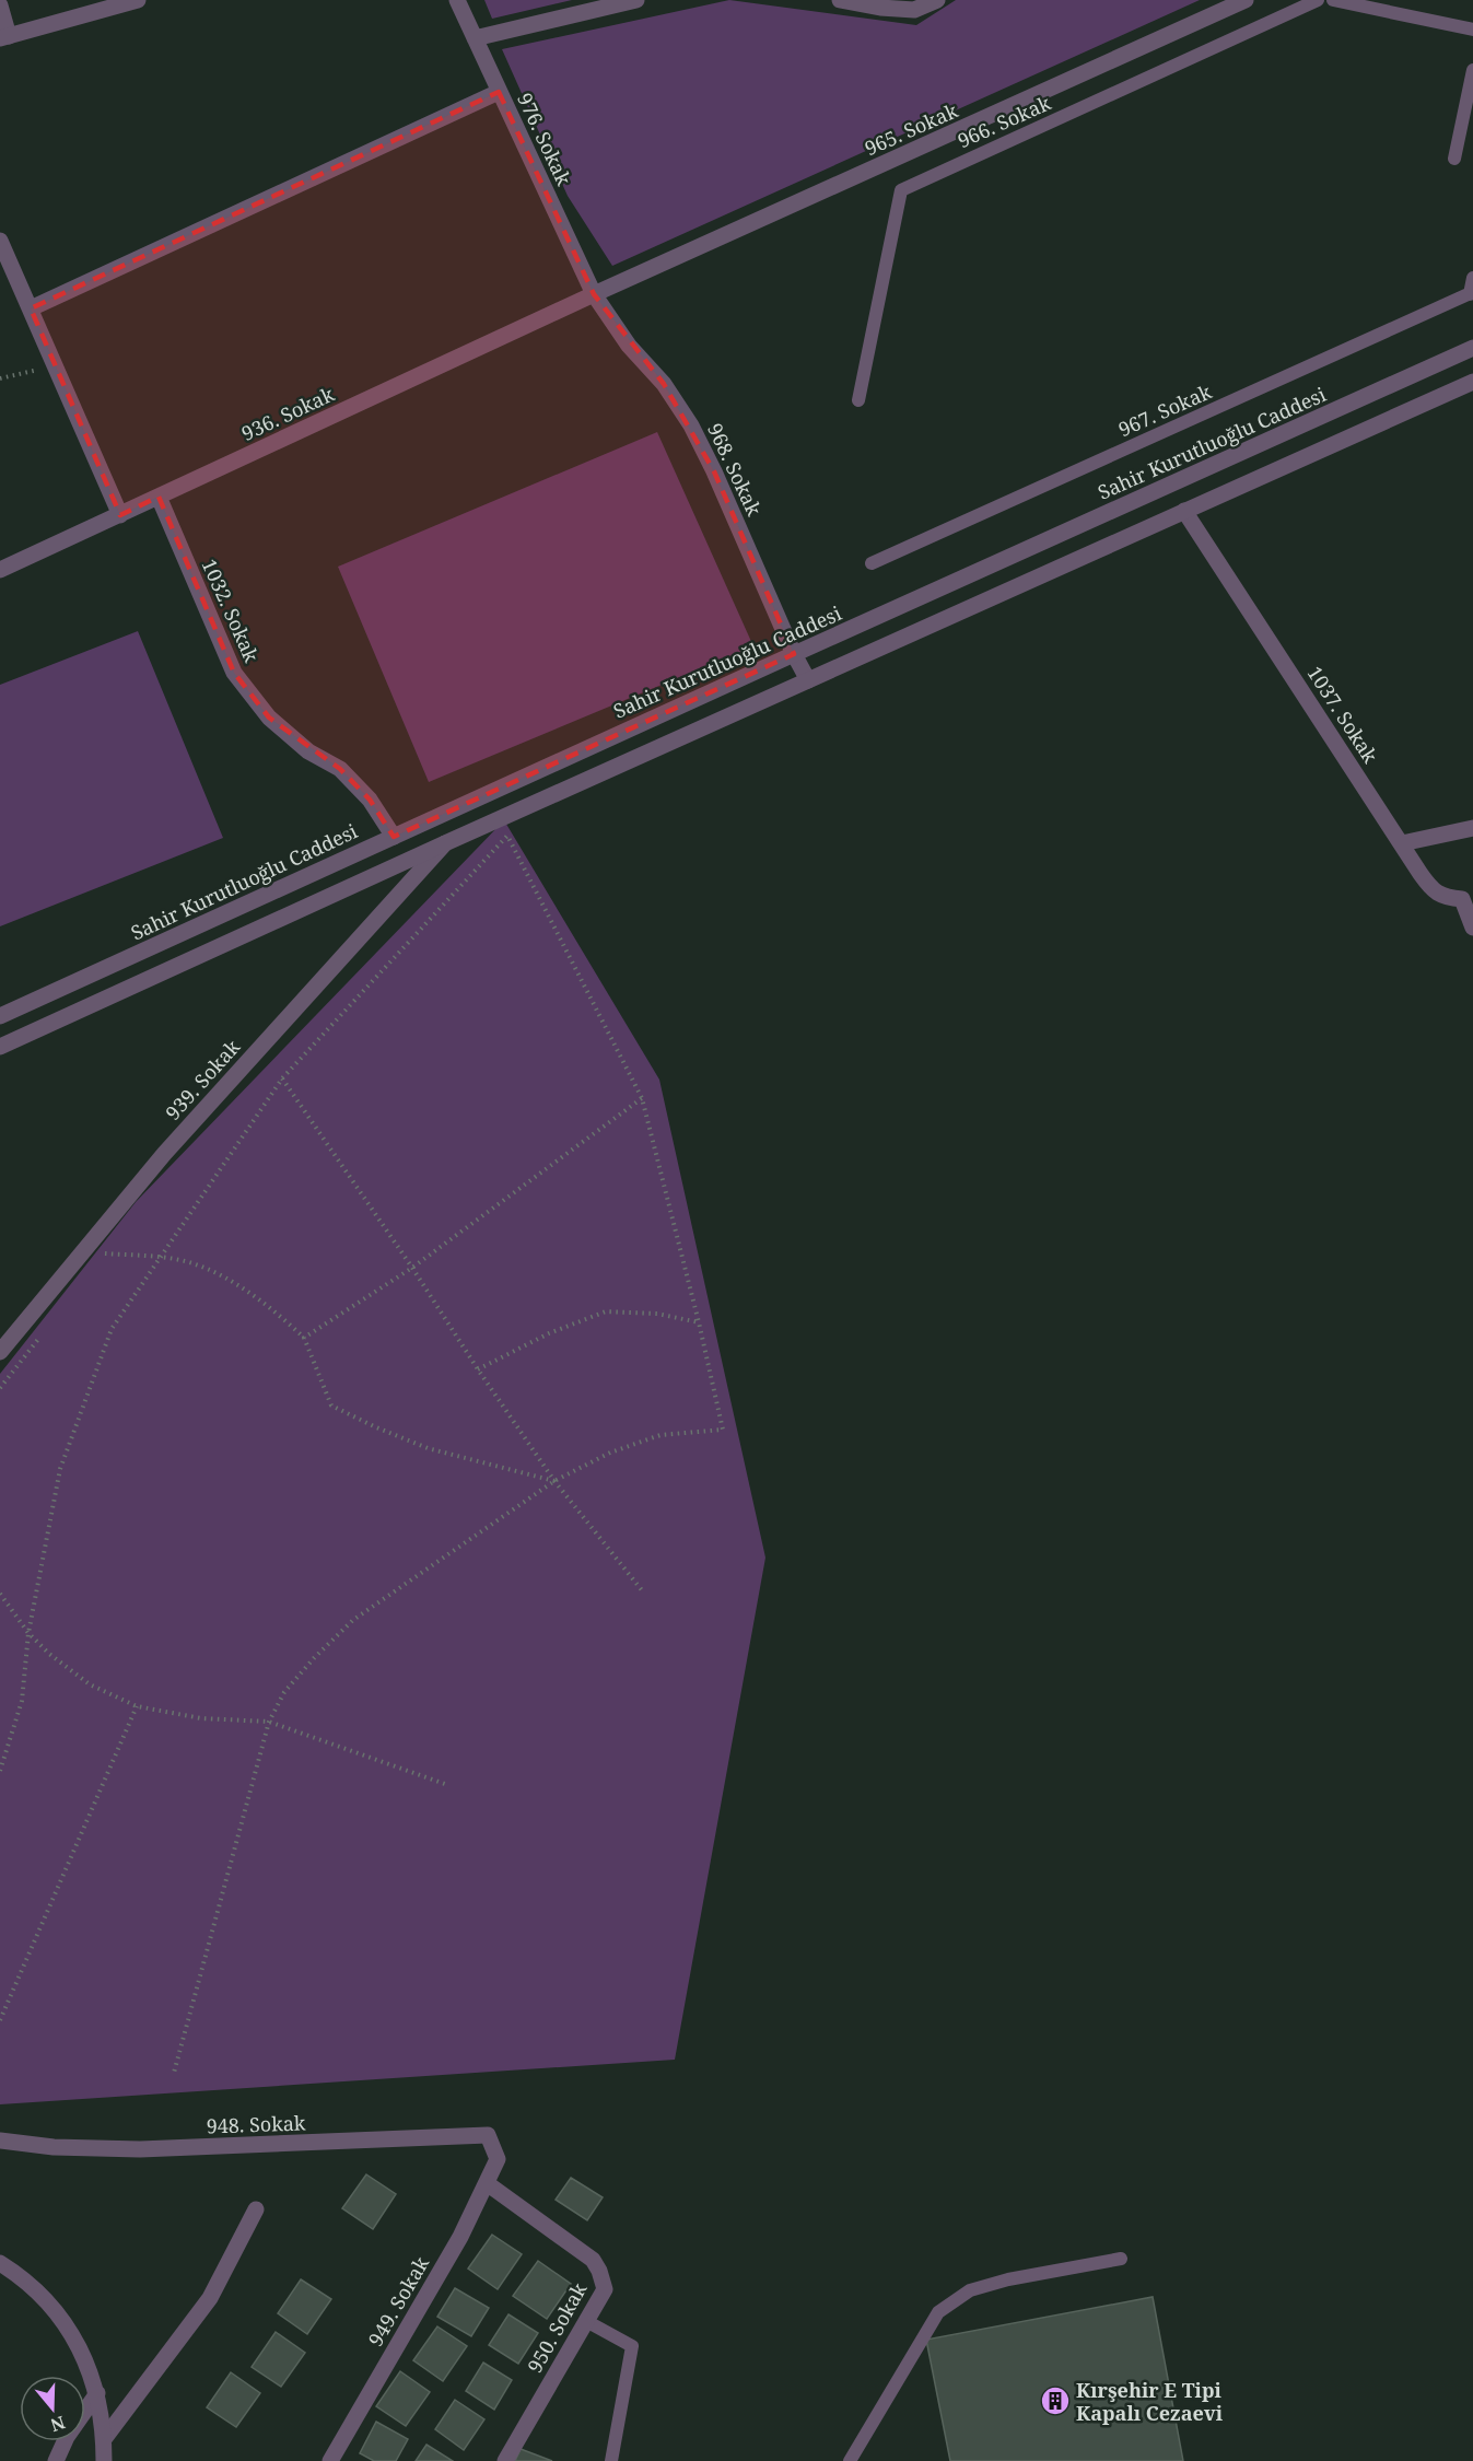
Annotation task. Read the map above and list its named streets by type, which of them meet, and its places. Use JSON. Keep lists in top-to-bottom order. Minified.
{"streets":{"street":["965. Sokak","976. Sokak","936. Sokak","Sahir Kurutluoğlu Caddesi","968. Sokak","1032. Sokak","1037. Sokak","939. Sokak","948. Sokak","949. Sokak","950. Sokak"],"lane":["966. Sokak","967. Sokak"]},"crossings":[["965. Sokak","976. Sokak"],["965. Sokak","936. Sokak"],["965. Sokak","968. Sokak"],["976. Sokak","936. Sokak"],["976. Sokak","968. Sokak"],["936. Sokak","968. Sokak"],["936. Sokak","1032. Sokak"],["Sahir Kurutluoğlu Caddesi","968. Sokak"],["Sahir Kurutluoğlu Caddesi","1032. Sokak"],["948. Sokak","949. Sokak"],["949. Sokak","950. Sokak"]],"places":{"building":["Kırşehir E Tipi Kapalı Cezaevi"]},"north":"bottom"}
